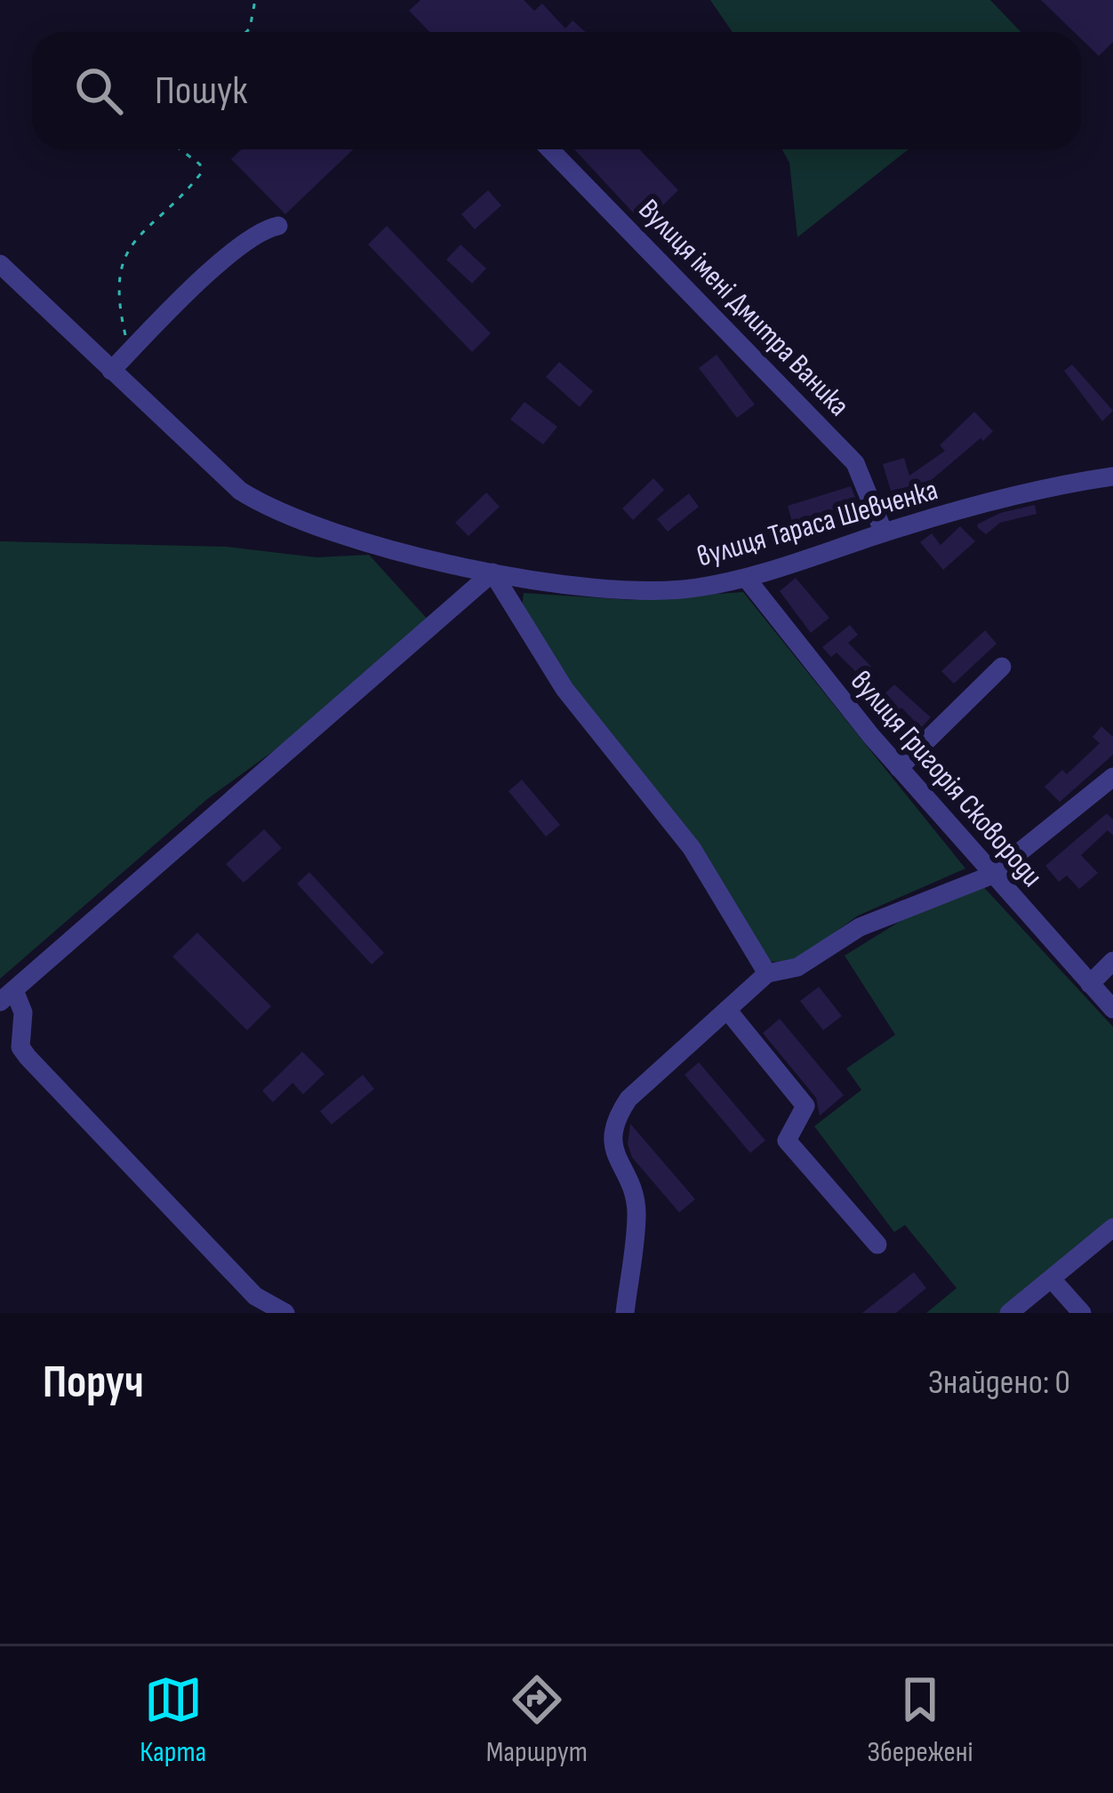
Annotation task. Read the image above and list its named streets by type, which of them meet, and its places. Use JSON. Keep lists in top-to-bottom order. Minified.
{"streets":{"street":["Вулиця імені Дмитра Ваника","вулиця Тараса Шевченка","вулиця Григорія Сковороди"]},"crossings":[["Вулиця імені Дмитра Ваника","вулиця Тараса Шевченка"],["вулиця Тараса Шевченка","вулиця Григорія Сковороди"]],"page":{"search":"Пошук","heading":["Поруч","Знайдено: 0"],"nav":["Карта","Маршрут","Збережені"]}}
